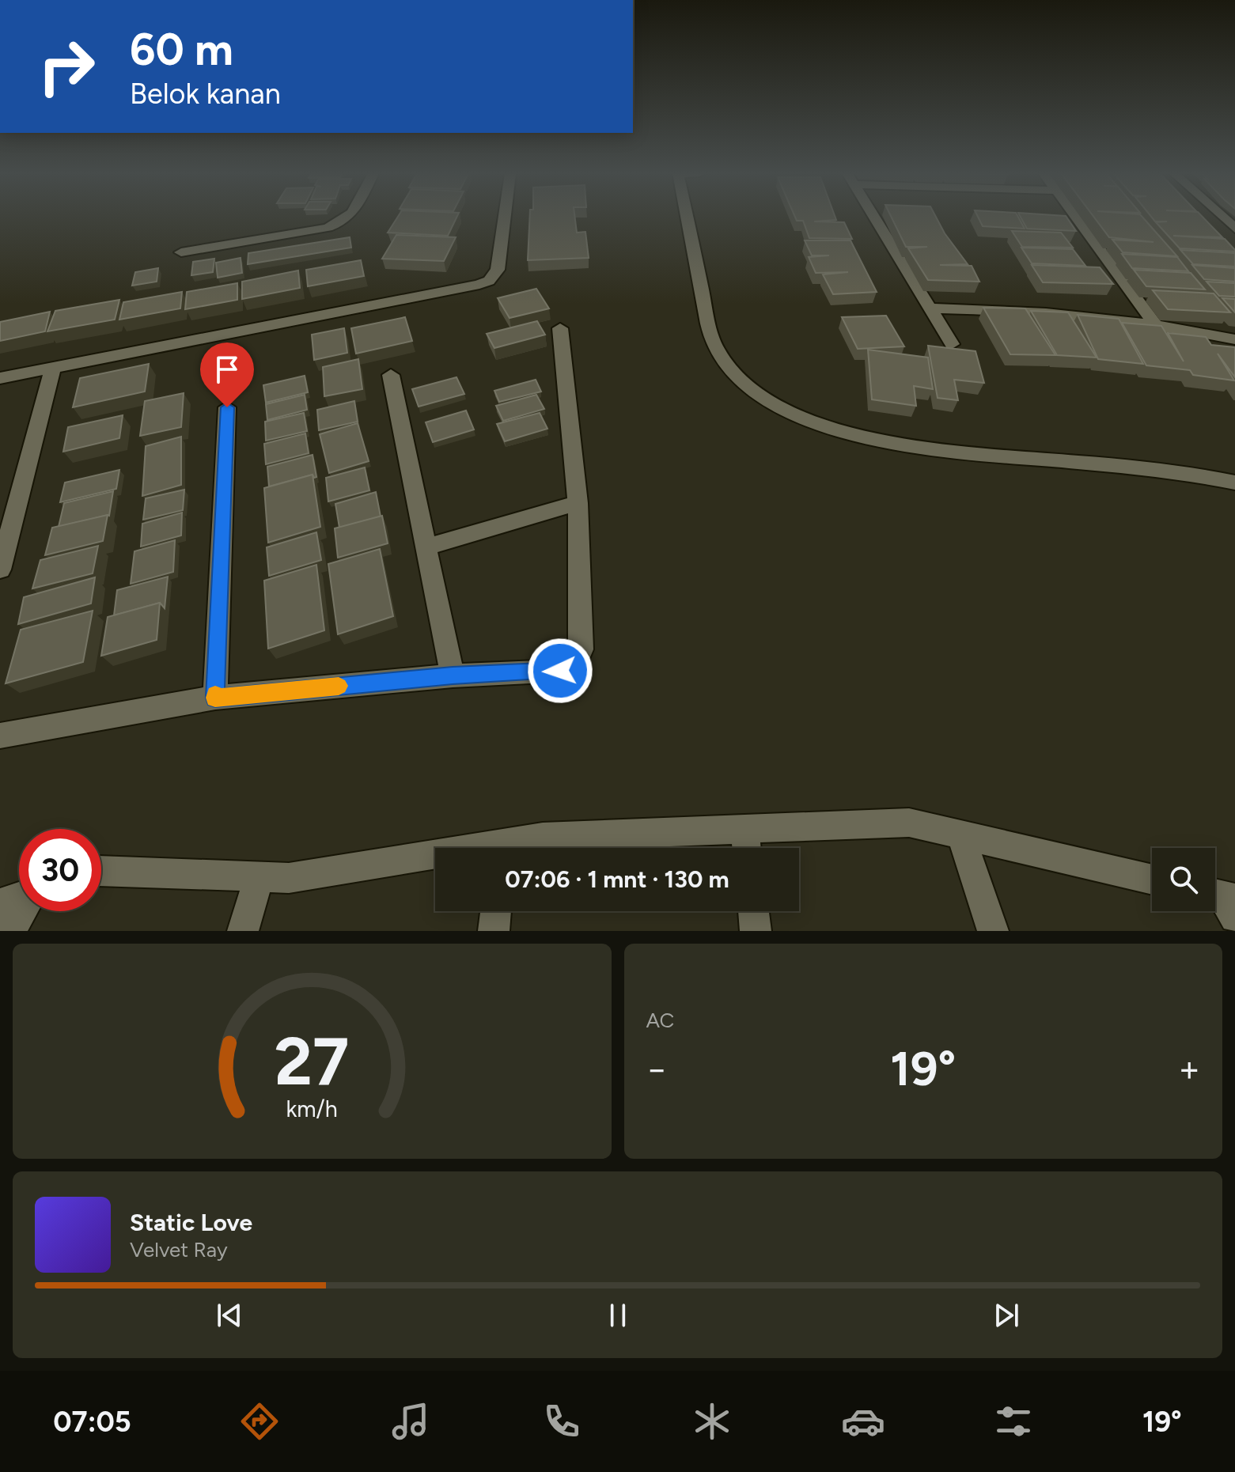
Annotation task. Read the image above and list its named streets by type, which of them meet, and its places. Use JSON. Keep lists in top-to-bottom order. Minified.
{"page":{"turn":["60 m","Belok kanan"],"limit":"30","trip":"07:06 · 1 mnt · 130 m","tile":"AC","heat":["−","19°","+"],"song":["Static Love","Velvet Ray"],"tabs":["07:05","19°"],"gauge":["27","km/h"]}}
